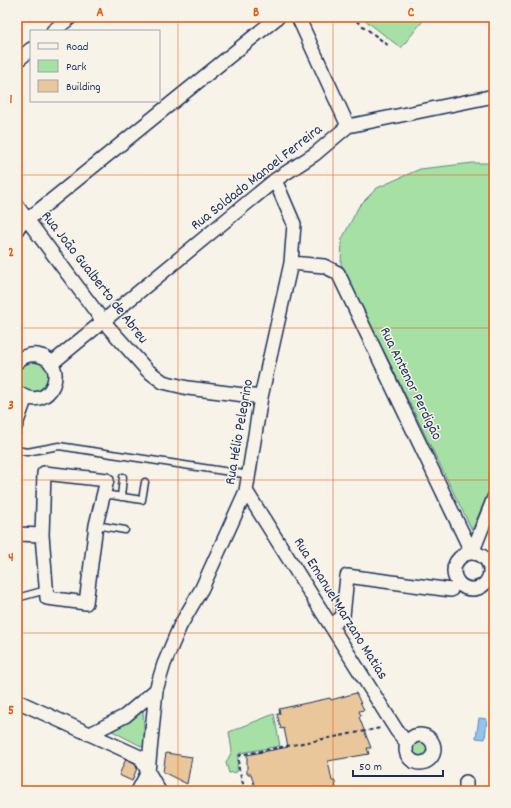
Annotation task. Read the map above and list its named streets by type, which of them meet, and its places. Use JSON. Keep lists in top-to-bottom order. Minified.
{"streets":{"street":["Rua Soldado Manoel Ferreira","Rua João Gualberto de Abreu","Rua Antenor Perdigão","Rua Hélio Pelegrino","Rua Emanuel Marzano Matias"]},"crossings":[["Rua Soldado Manoel Ferreira","Rua João Gualberto de Abreu"],["Rua Soldado Manoel Ferreira","Rua Hélio Pelegrino"],["Rua João Gualberto de Abreu","Rua Hélio Pelegrino"],["Rua Antenor Perdigão","Rua Hélio Pelegrino"],["Rua Hélio Pelegrino","Rua Emanuel Marzano Matias"]],"legend":["Road","Park","Building"],"scale_bar":"50 m","grid":{"columns":["A","B","C"],"rows":["1","2","3","4","5"]}}
